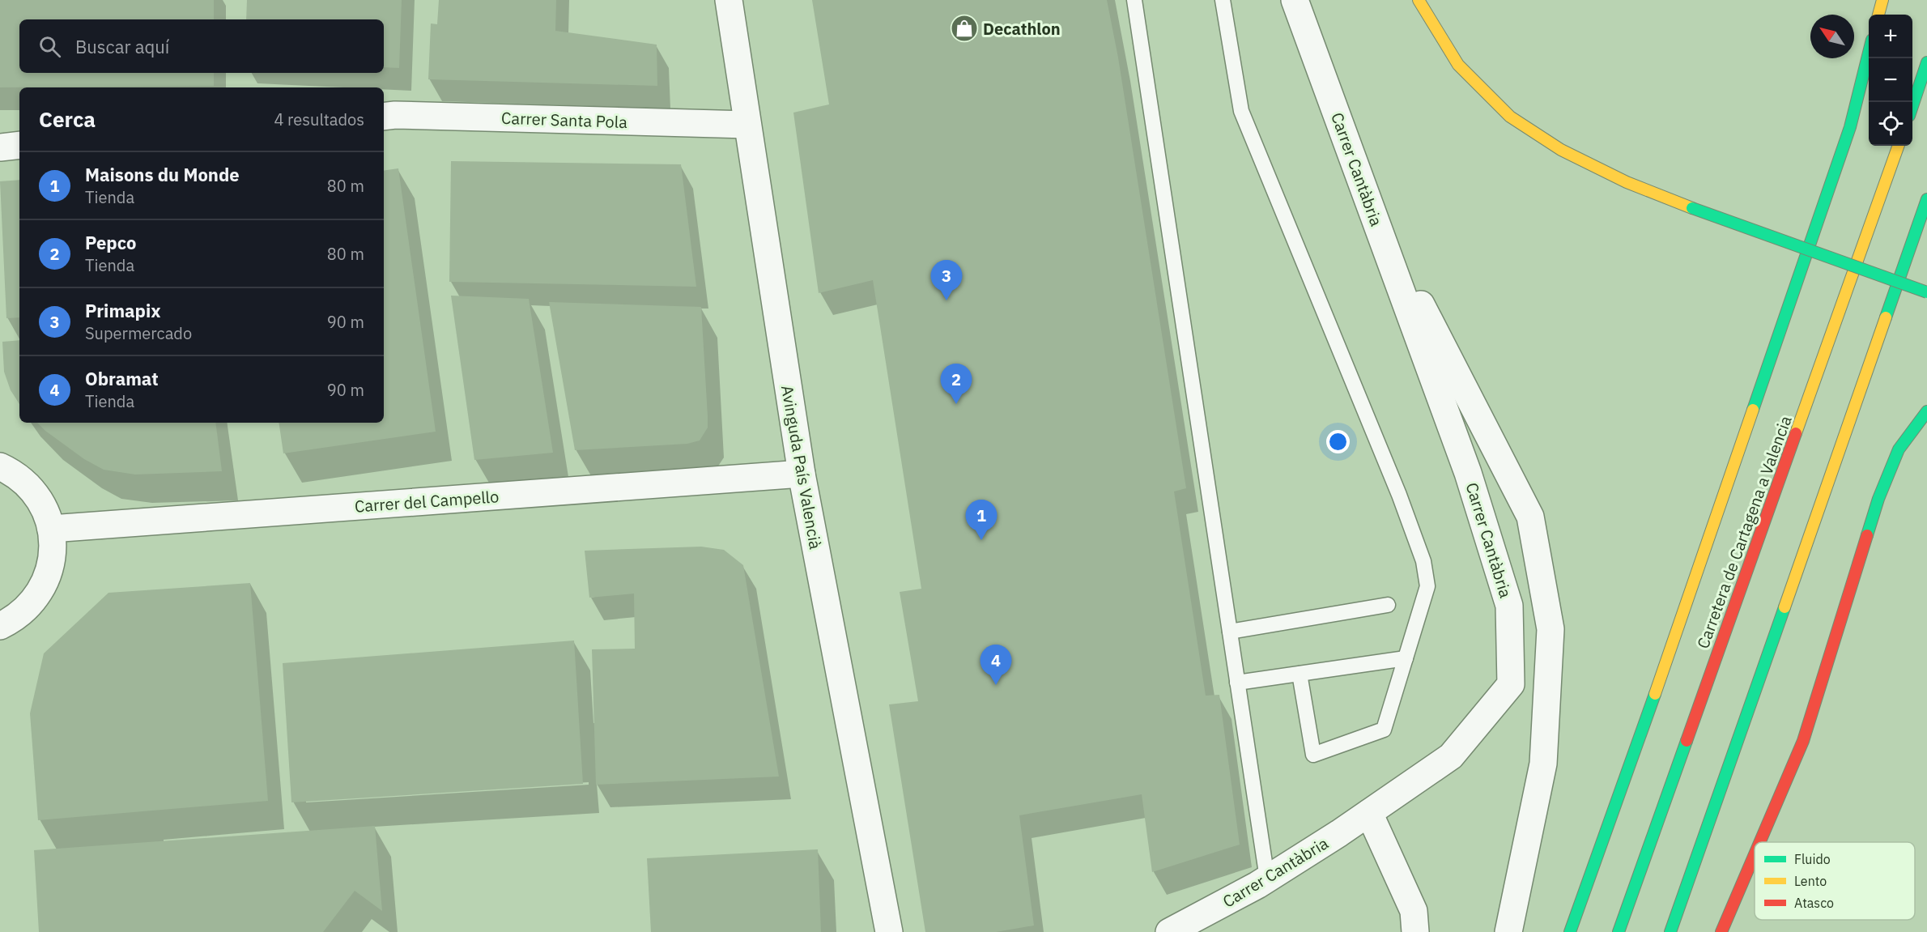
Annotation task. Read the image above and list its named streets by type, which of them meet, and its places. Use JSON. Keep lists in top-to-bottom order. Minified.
{"streets":{"main road":["Carretera de Cartagena a Valencia"],"street":["Carrer Santa Pola","Carrer Cantàbria","Avinguda País Valencià","Carrer del Campello"]},"crossings":[["Carrer Santa Pola","Avinguda País Valencià"],["Avinguda País Valencià","Carrer del Campello"]],"places":{"shop":["Decathlon"]},"legend":["Fluido","Lento","Atasco"],"north":"top left","page":{"map_buttons":["+","−"],"search":"Buscar aquí","heading":["Cerca","4 resultados"],"list":[{"mark":"1","name":"Maisons du Monde","note":"Tienda","value":"80 m"},{"mark":"2","name":"Pepco","note":"Tienda","value":"80 m"},{"mark":"3","name":"Primapix","note":"Supermercado","value":"90 m"},{"mark":"4","name":"Obramat","note":"Tienda","value":"90 m"}],"pins":["3","2","1","4"]}}
